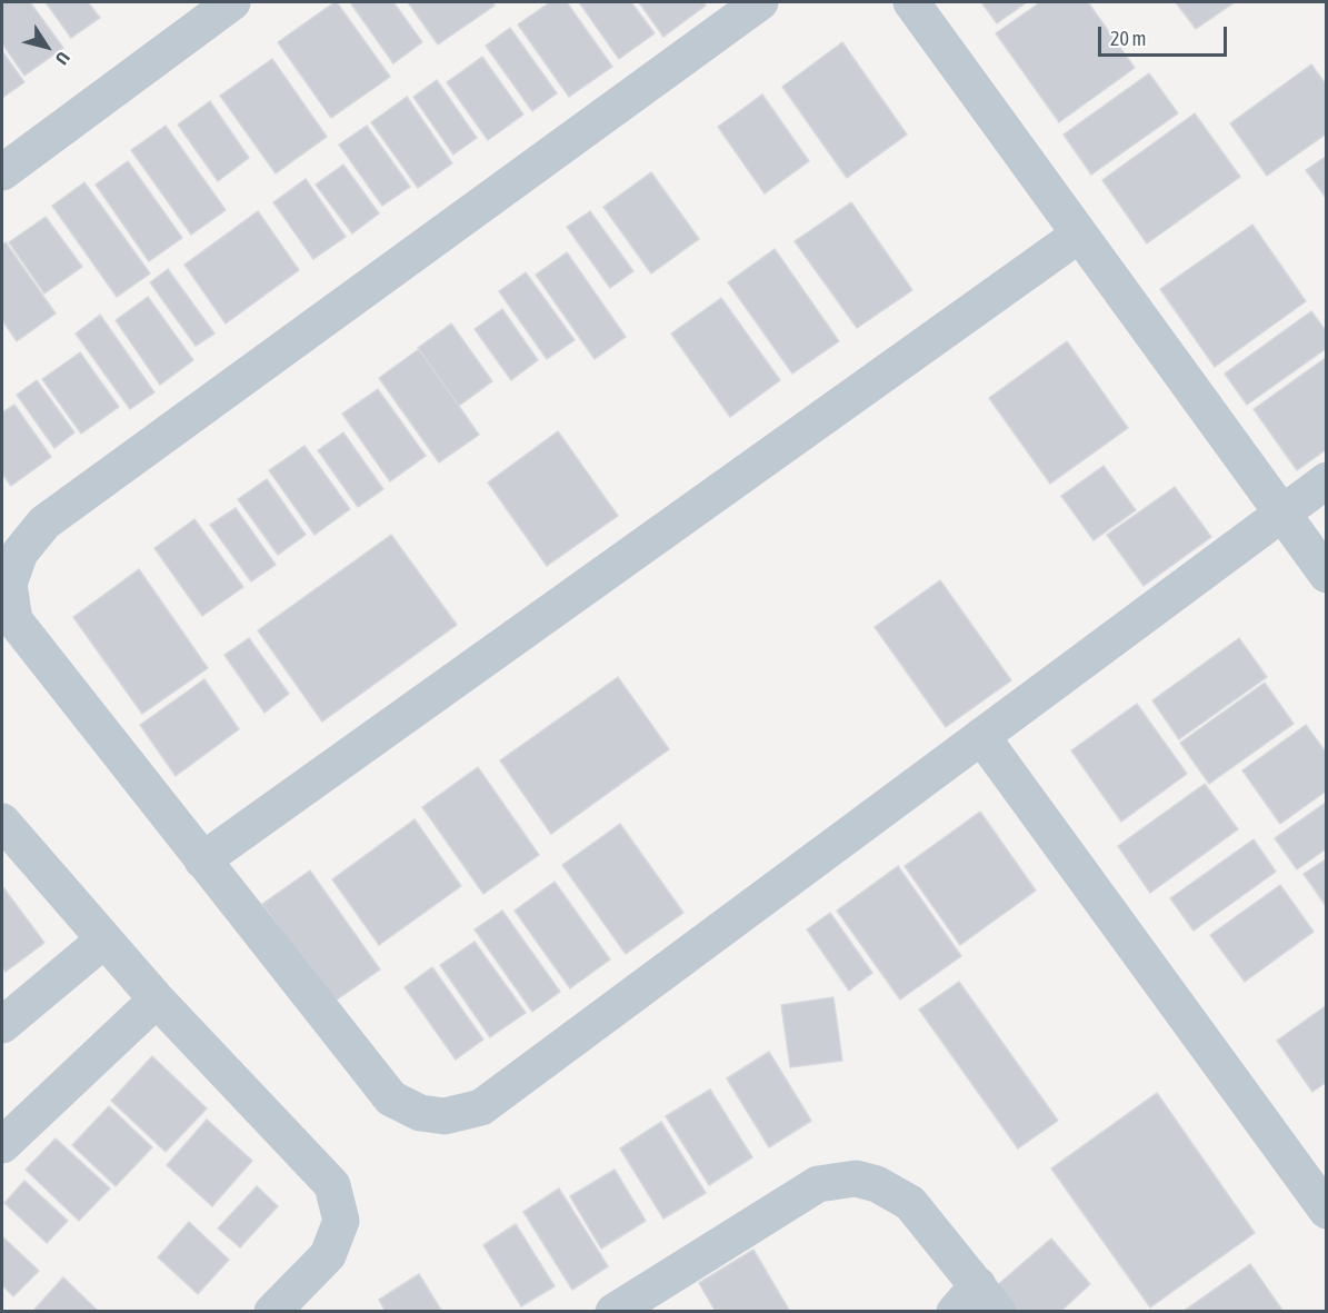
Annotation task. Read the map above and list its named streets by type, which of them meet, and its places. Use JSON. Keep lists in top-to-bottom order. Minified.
{"scale_bar":"20 m","north":"bottom right"}
